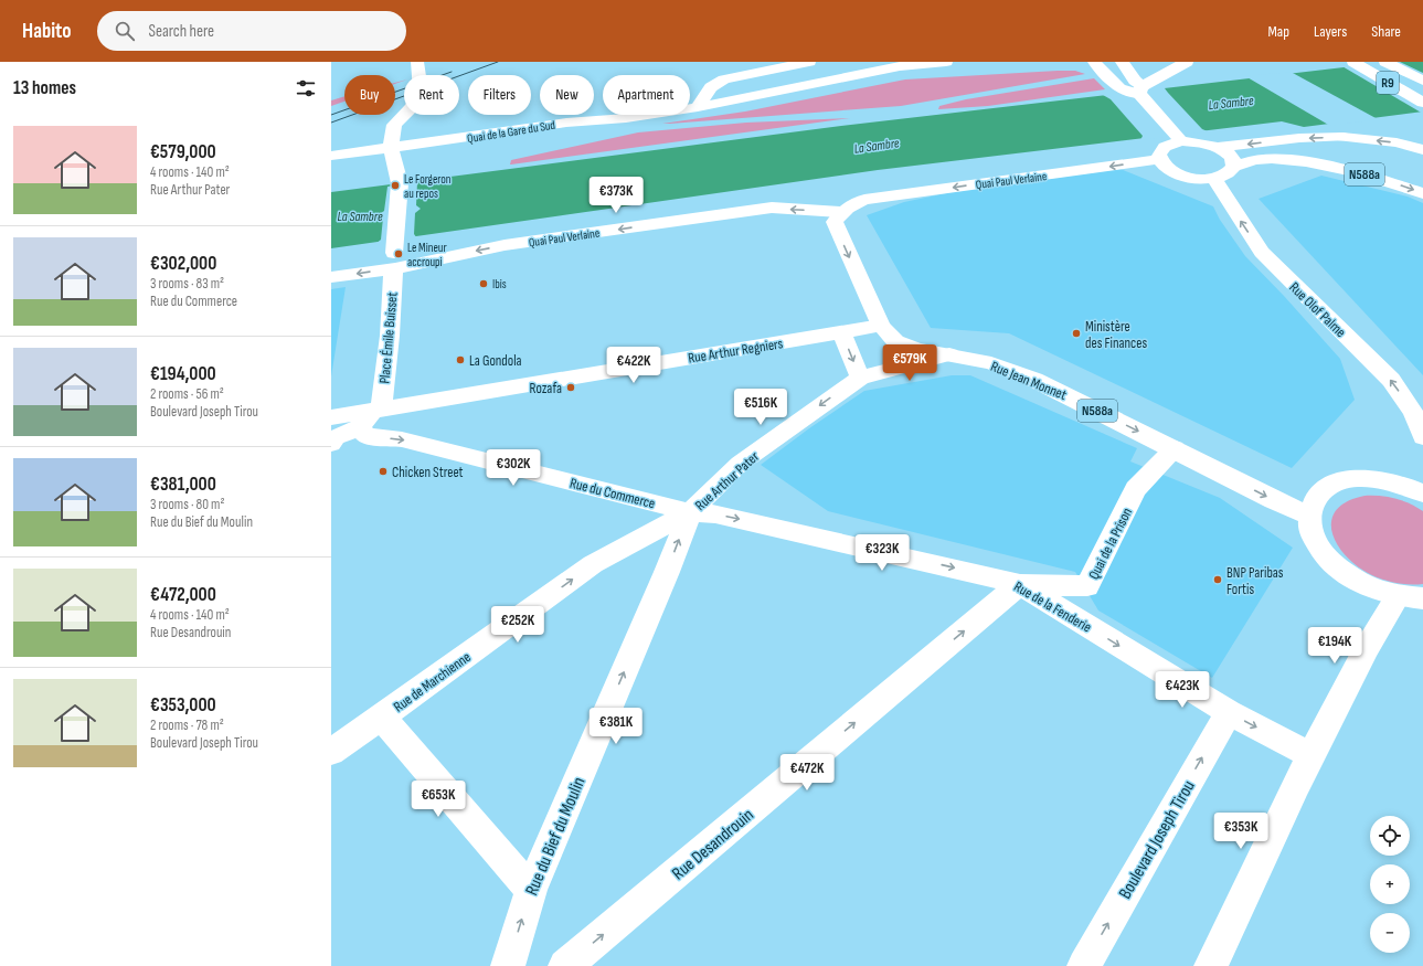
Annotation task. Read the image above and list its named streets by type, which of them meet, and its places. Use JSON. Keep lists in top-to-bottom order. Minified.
{"streets":{"main road":["R9","Quai de la Gare du Sud","N588a","Quai Paul Verlaine","Rue Olof Palme","Place Émile Buisset","Rue Arthur Regniers","Rue Jean Monnet","Rue Arthur Pater","Rue du Commerce","Quai de la Prison","Rue de la Fenderie","Rue de Marchienne","Rue du Bief du Moulin","Boulevard Joseph Tirou","Rue Desandrouin"]},"crossings":[["Quai de la Gare du Sud","Place Émile Buisset"],["N588a","Rue Olof Palme"],["Quai Paul Verlaine","Place Émile Buisset"],["Quai Paul Verlaine","Rue Jean Monnet"],["Place Émile Buisset","Rue Arthur Regniers"],["Rue Arthur Regniers","Rue Jean Monnet"],["Rue Jean Monnet","Rue Arthur Pater"],["Rue Jean Monnet","Quai de la Prison"],["Rue Arthur Pater","Rue du Commerce"],["Rue Arthur Pater","Rue de la Fenderie"],["Rue Arthur Pater","Rue de Marchienne"],["Rue Arthur Pater","Rue du Bief du Moulin"],["Rue du Commerce","Rue de la Fenderie"],["Rue du Commerce","Rue de Marchienne"],["Rue du Commerce","Rue du Bief du Moulin"],["Quai de la Prison","Rue de la Fenderie"],["Quai de la Prison","Rue Desandrouin"],["Rue de la Fenderie","Rue de Marchienne"],["Rue de la Fenderie","Rue du Bief du Moulin"],["Rue de la Fenderie","Boulevard Joseph Tirou"],["Rue de la Fenderie","Rue Desandrouin"],["Rue de Marchienne","Rue du Bief du Moulin"]],"one_way":["Quai Paul Verlaine","Rue Olof Palme","Rue Jean Monnet","Rue Arthur Pater","Rue du Commerce","Rue de la Fenderie","Rue de Marchienne","Rue du Bief du Moulin","Rue Desandrouin"],"water":["La Sambre"],"places":["Le Forgeron au repos","Le Mineur accroupi","Ibis","Ministère des Finances","La Gondola","Rozafa","Chicken Street","BNP Paribas Fortis"],"page":{"header":"Habito","search":"Search here","nav":["Map","Layers","Share"],"heading":"13 homes","chip":["Buy","Rent","Filters","New","Apartment"],"list":[{"name":"€579,000","note":"4 rooms · 140 m² · Rue Arthur Pater"},{"name":"€302,000","note":"3 rooms · 83 m² · Rue du Commerce"},{"name":"€194,000","note":"2 rooms · 56 m² · Boulevard Joseph Tirou"},{"name":"€381,000","note":"3 rooms · 80 m² · Rue du Bief du Moulin"},{"name":"€472,000","note":"4 rooms · 140 m² · Rue Desandrouin"},{"name":"€353,000","note":"2 rooms · 78 m² · Boulevard Joseph Tirou"}],"price":["€373K","€579K","€422K","€516K","€302K","€323K","€252K","€194K","€423K","€381K","€472K","€653K","€353K"],"map_buttons":["+","−"]}}
